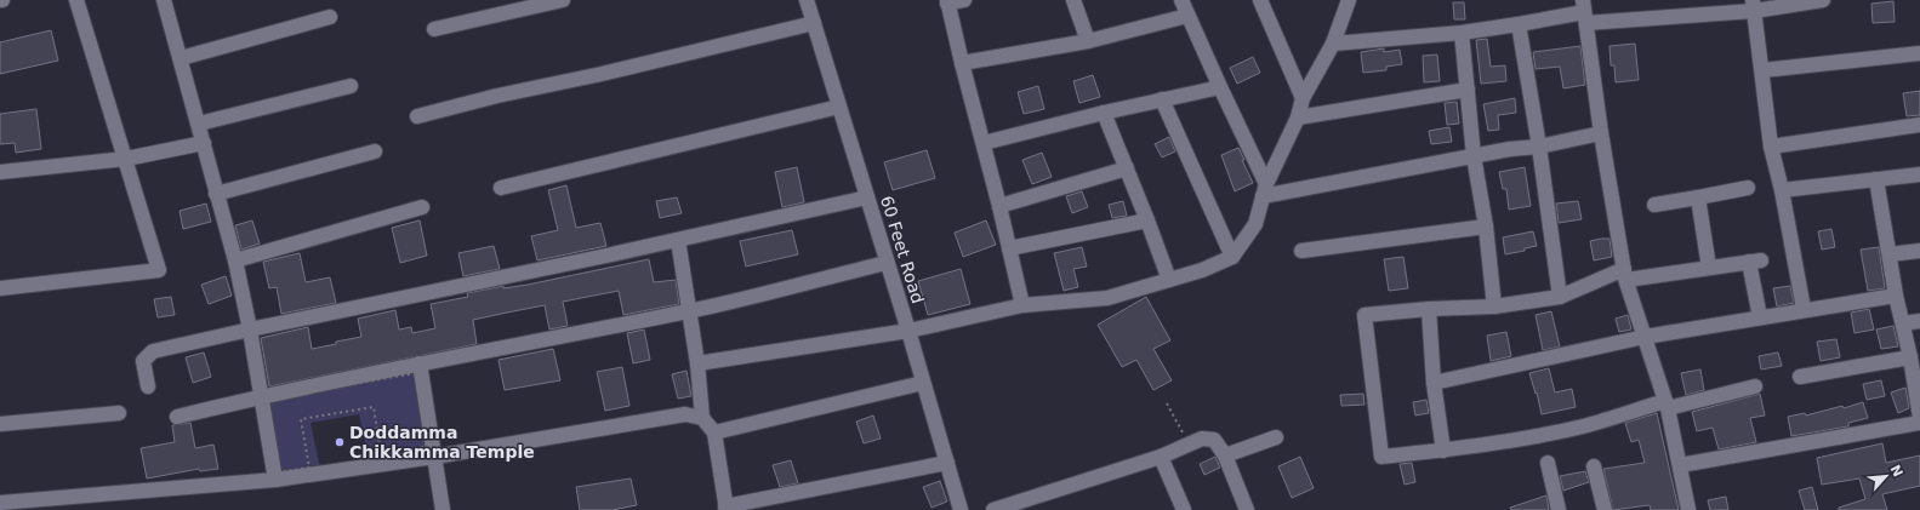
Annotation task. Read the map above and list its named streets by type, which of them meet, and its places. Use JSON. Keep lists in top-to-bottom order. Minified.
{"streets":{"street":["60 Feet Road"]},"places":["Doddamma Chikkamma Temple"],"north":"top right"}
